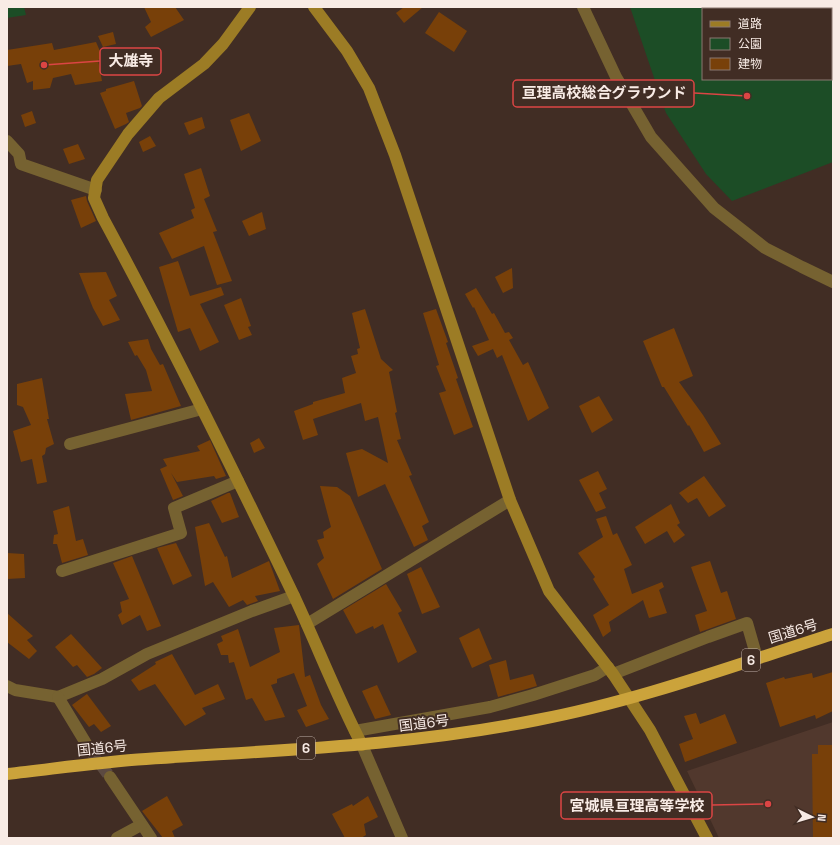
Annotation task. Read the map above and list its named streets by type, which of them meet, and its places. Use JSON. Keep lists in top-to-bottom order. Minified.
{"streets":{"highway":["国道6号","6"]},"places":["大雄寺","亘理高校総合グラウンド","宮城県亘理高等学校"],"legend":["道路","公園","建物"],"north":"right"}
